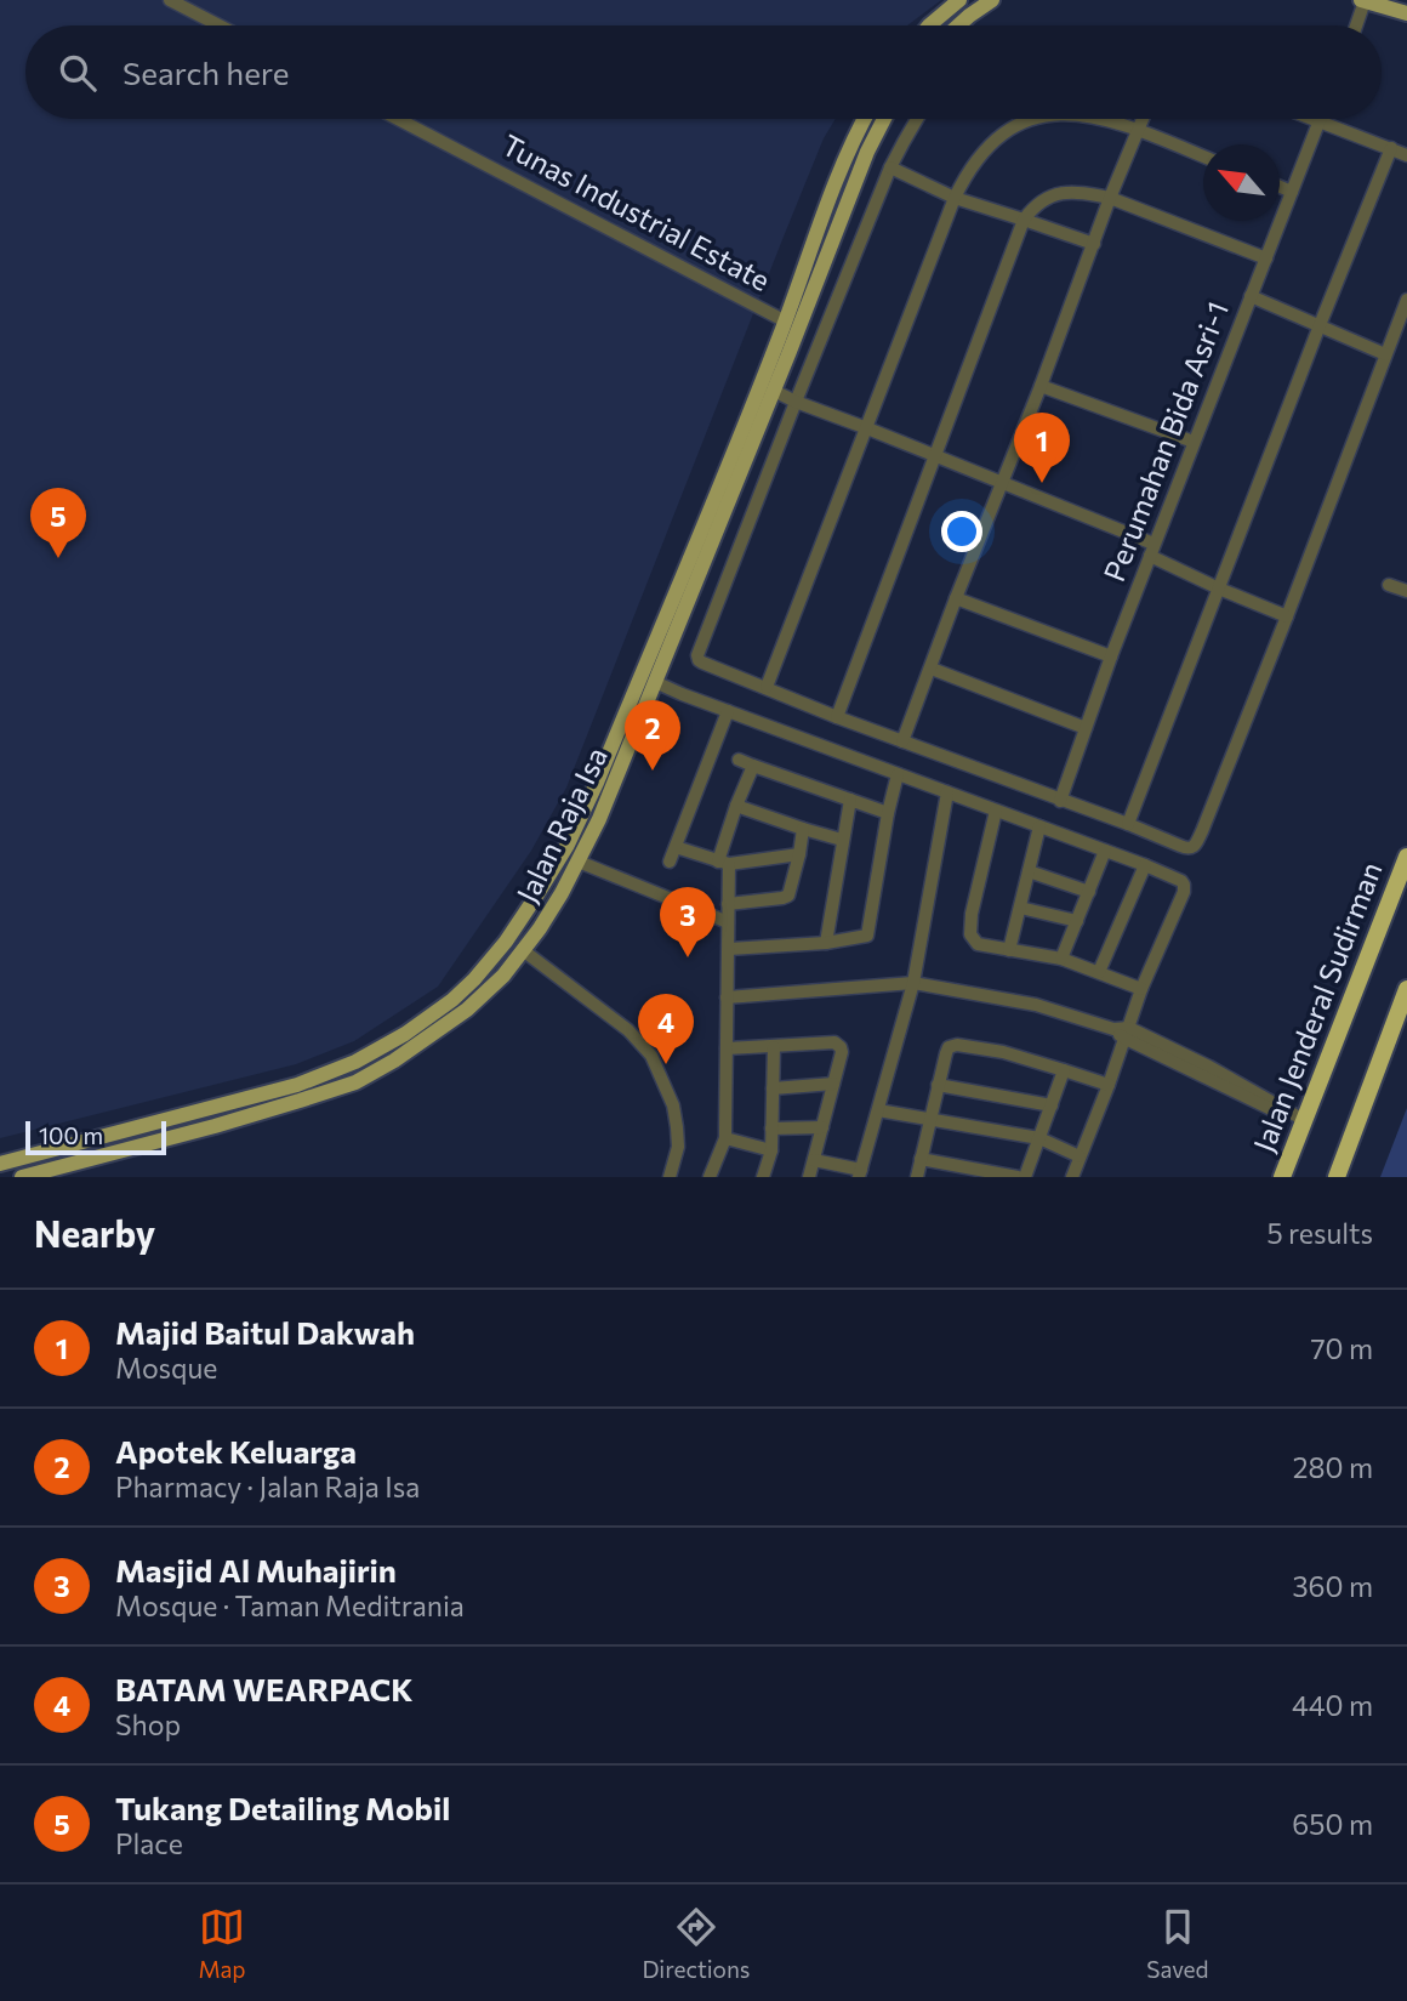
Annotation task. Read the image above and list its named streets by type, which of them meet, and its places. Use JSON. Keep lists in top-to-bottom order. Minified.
{"streets":{"highway":["Jalan Jenderal Sudirman"],"main road":["Jalan Raja Isa"],"street":["Tunas Industrial Estate","Perumahan Bida Asri-1"]},"crossings":[["Tunas Industrial Estate","Jalan Raja Isa"]],"scale_bar":"100 m","north":"top left","page":{"search":"Search here","pins":["1","5","2","3","4"],"scale":"100 m","heading":["Nearby","5 results"],"list":[{"mark":"1","name":"Majid Baitul Dakwah","note":"Mosque","value":"70 m"},{"mark":"2","name":"Apotek Keluarga","note":"Pharmacy · Jalan Raja Isa","value":"280 m"},{"mark":"3","name":"Masjid Al Muhajirin","note":"Mosque · Taman Meditrania","value":"360 m"},{"mark":"4","name":"BATAM WEARPACK","note":"Shop","value":"440 m"},{"mark":"5","name":"Tukang Detailing Mobil","note":"Place","value":"650 m"}],"nav":["Map","Directions","Saved"]}}
